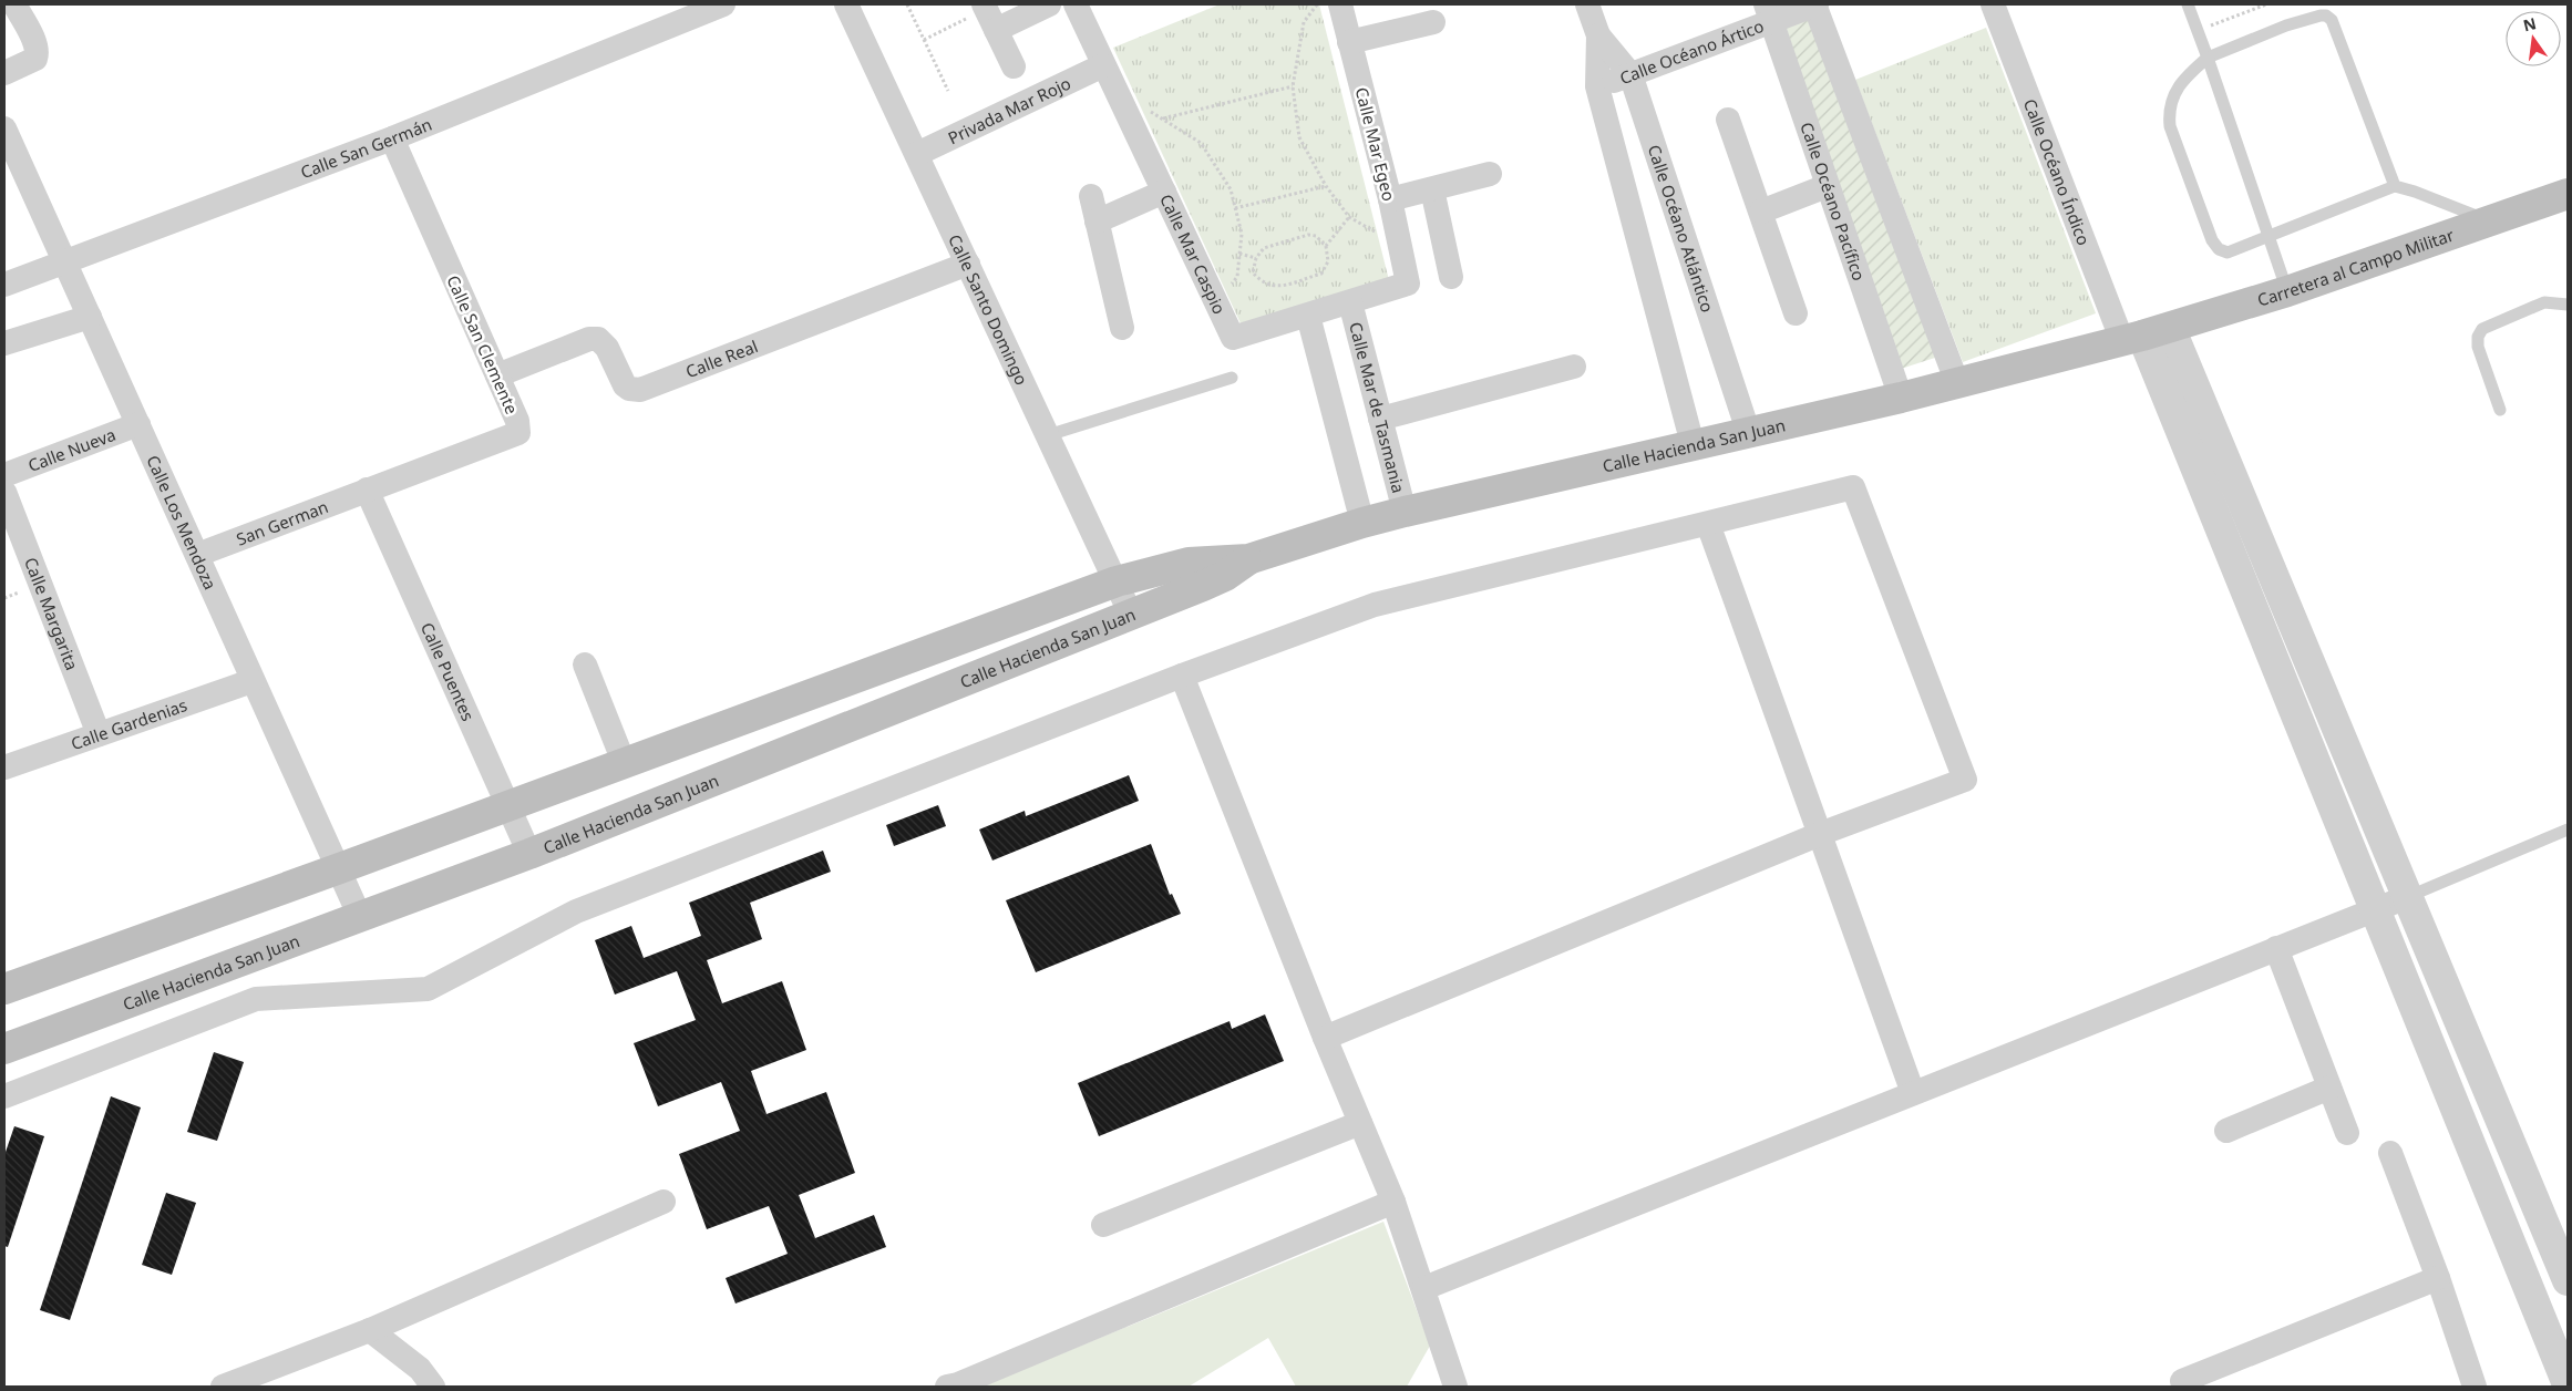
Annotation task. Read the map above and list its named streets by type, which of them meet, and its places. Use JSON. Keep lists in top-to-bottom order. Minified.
{"streets":{"main road":["Carretera al Campo Militar","Calle Hacienda San Juan"],"street":["Calle Océano Ártico","Privada Mar Rojo","Calle Mar Egeo","Calle San Germán","Calle Océano Índico","Calle Océano Pacífico","Calle Océano Atlántico","Calle Mar Caspio","Calle Santo Domingo","Calle San Clemente","Calle Real","Calle Mar de Tasmania","Calle Nueva","Calle Los Mendoza","San German","Calle Margarita","Calle Puentes","Calle Gardenias"]},"crossings":[["Calle Océano Ártico","Calle Océano Pacífico"],["Calle Océano Ártico","Calle Océano Atlántico"],["Privada Mar Rojo","Calle Mar Caspio"],["Privada Mar Rojo","Calle Santo Domingo"],["Calle Mar Egeo","Calle Mar Caspio"],["Calle San Germán","Calle San Clemente"],["Calle San Germán","Calle Los Mendoza"],["Calle Océano Índico","Carretera al Campo Militar"],["Calle Océano Índico","Calle Hacienda San Juan"],["Calle Océano Pacífico","Calle Hacienda San Juan"],["Calle Océano Atlántico","Calle Hacienda San Juan"],["Calle Mar Caspio","Calle Mar de Tasmania"],["Carretera al Campo Militar","Calle Hacienda San Juan"],["Calle Santo Domingo","Calle Real"],["Calle Santo Domingo","Calle Hacienda San Juan"],["Calle San Clemente","Calle Real"],["Calle San Clemente","San German"],["Calle San Clemente","Calle Puentes"],["Calle Mar de Tasmania","Calle Hacienda San Juan"],["Calle Hacienda San Juan","Calle Los Mendoza"],["Calle Hacienda San Juan","Calle Puentes"],["Calle Nueva","Calle Los Mendoza"],["Calle Los Mendoza","San German"],["Calle Los Mendoza","Calle Gardenias"],["San German","Calle Puentes"],["Calle Margarita","Calle Gardenias"]],"north":"top"}
